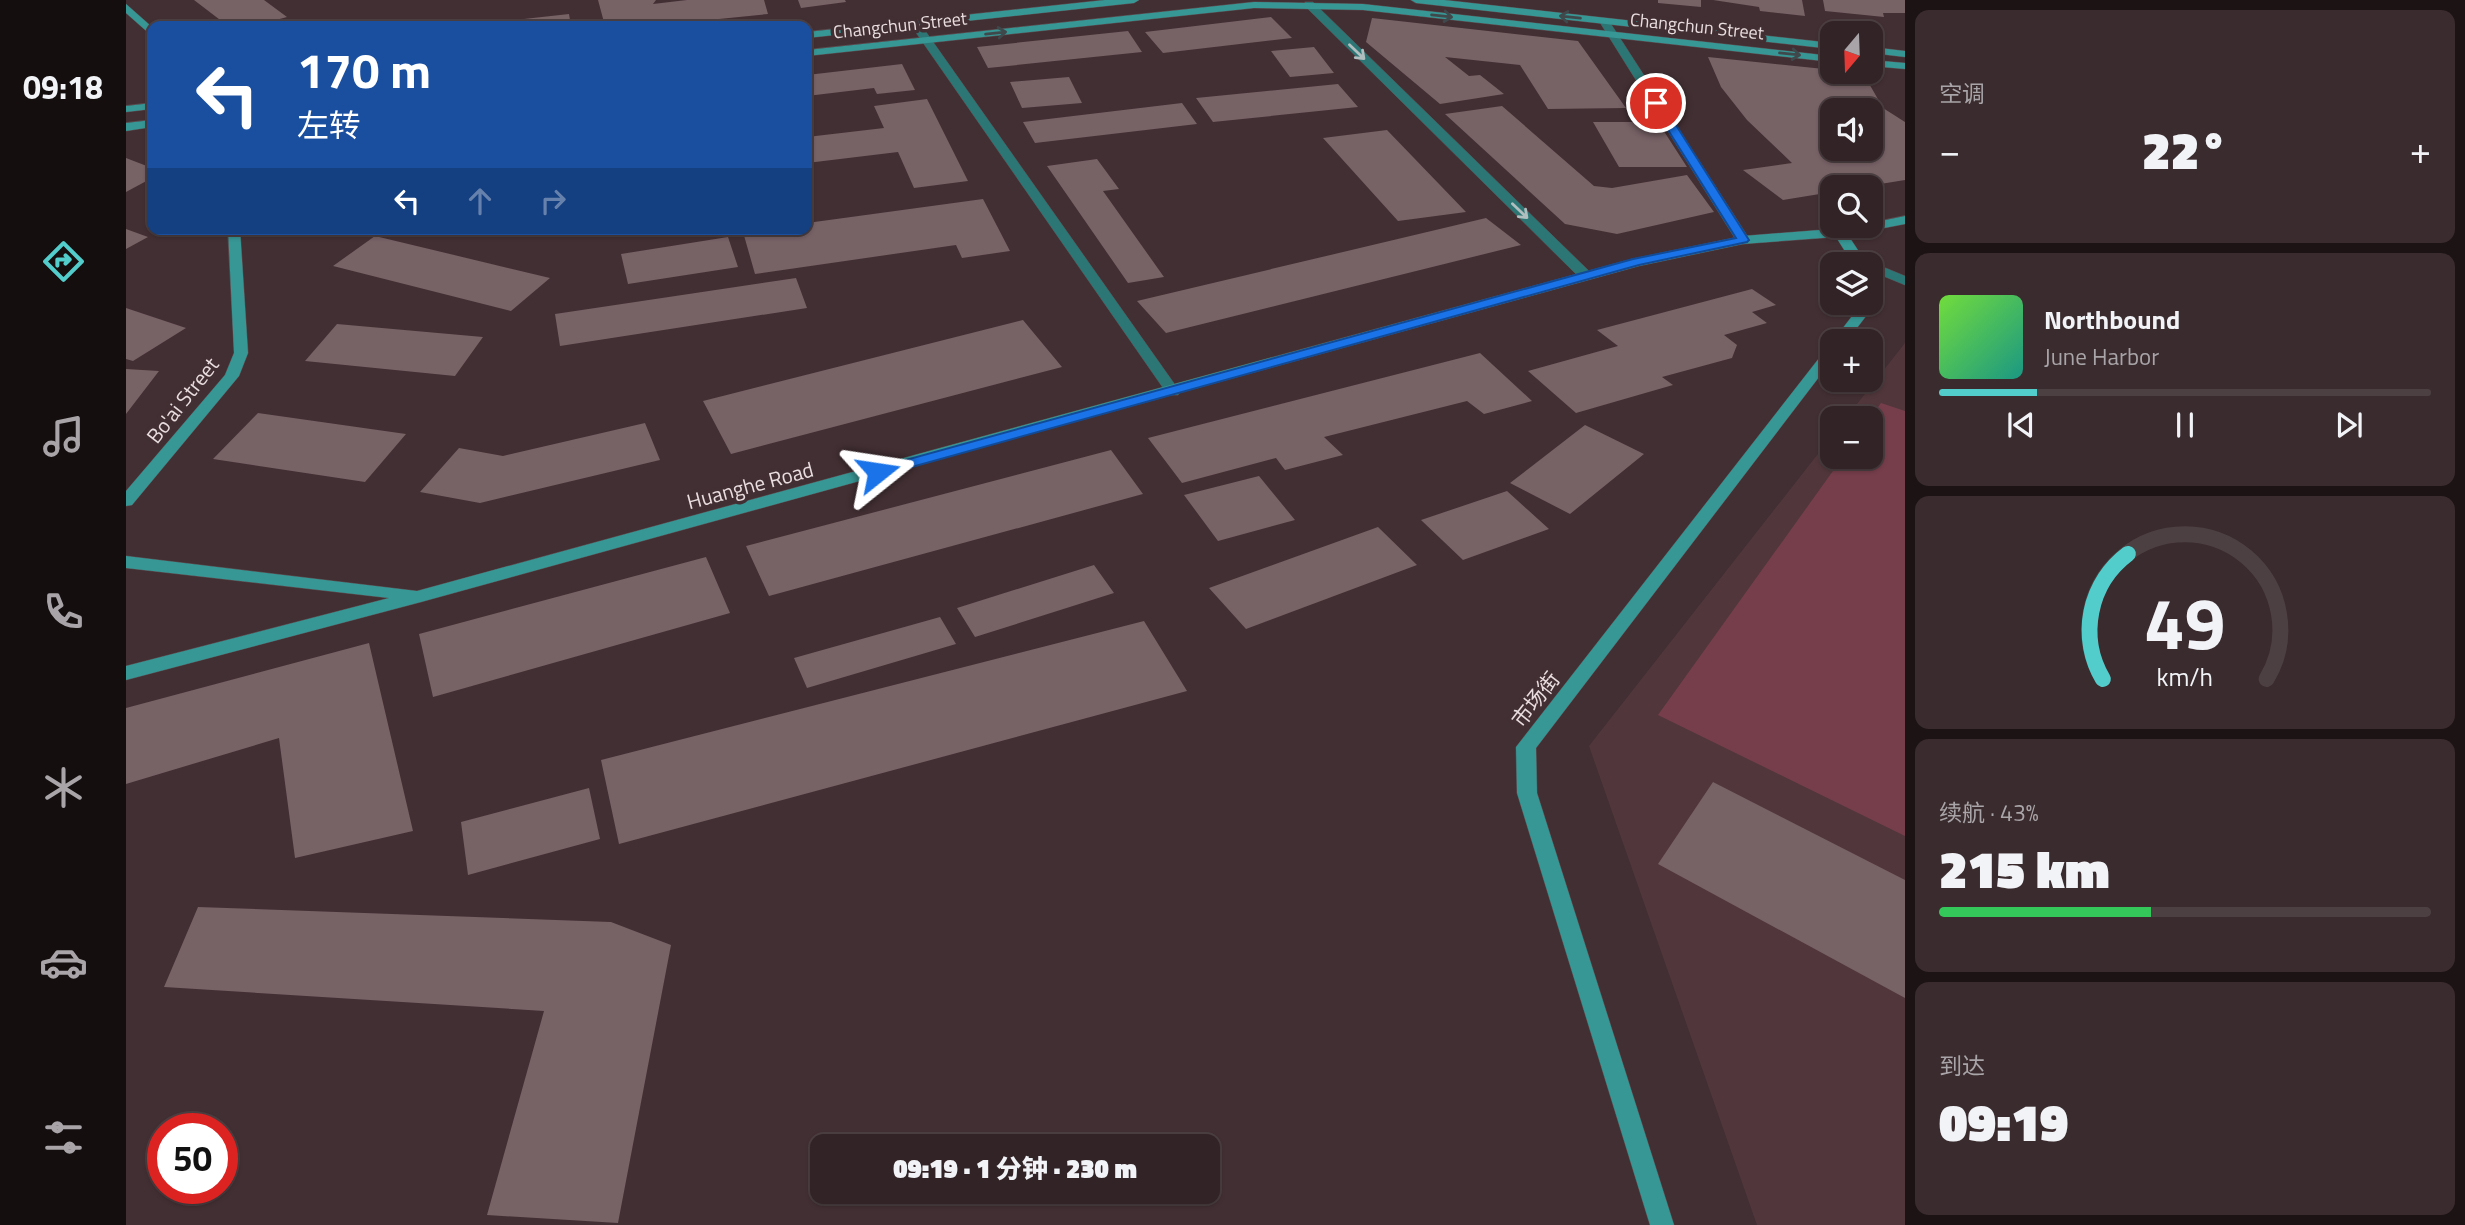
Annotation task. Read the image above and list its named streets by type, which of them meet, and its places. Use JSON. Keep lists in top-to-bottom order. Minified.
{"streets":{"street":["Changchun Street","Bo'ai Street","Huanghe Road","市场街"]},"north":"bottom","page":{"tabs":"09:18","tile":["空调",["续航 · 43%","215 km"],["到达","09:19"]],"map_buttons":["+","−"],"turn":["170 m","左转"],"heat":["−","22°","+"],"song":["Northbound","June Harbor"],"limit":"50","trip":"09:19 · 1 分钟 · 230 m","gauge":["49","km/h"]}}
